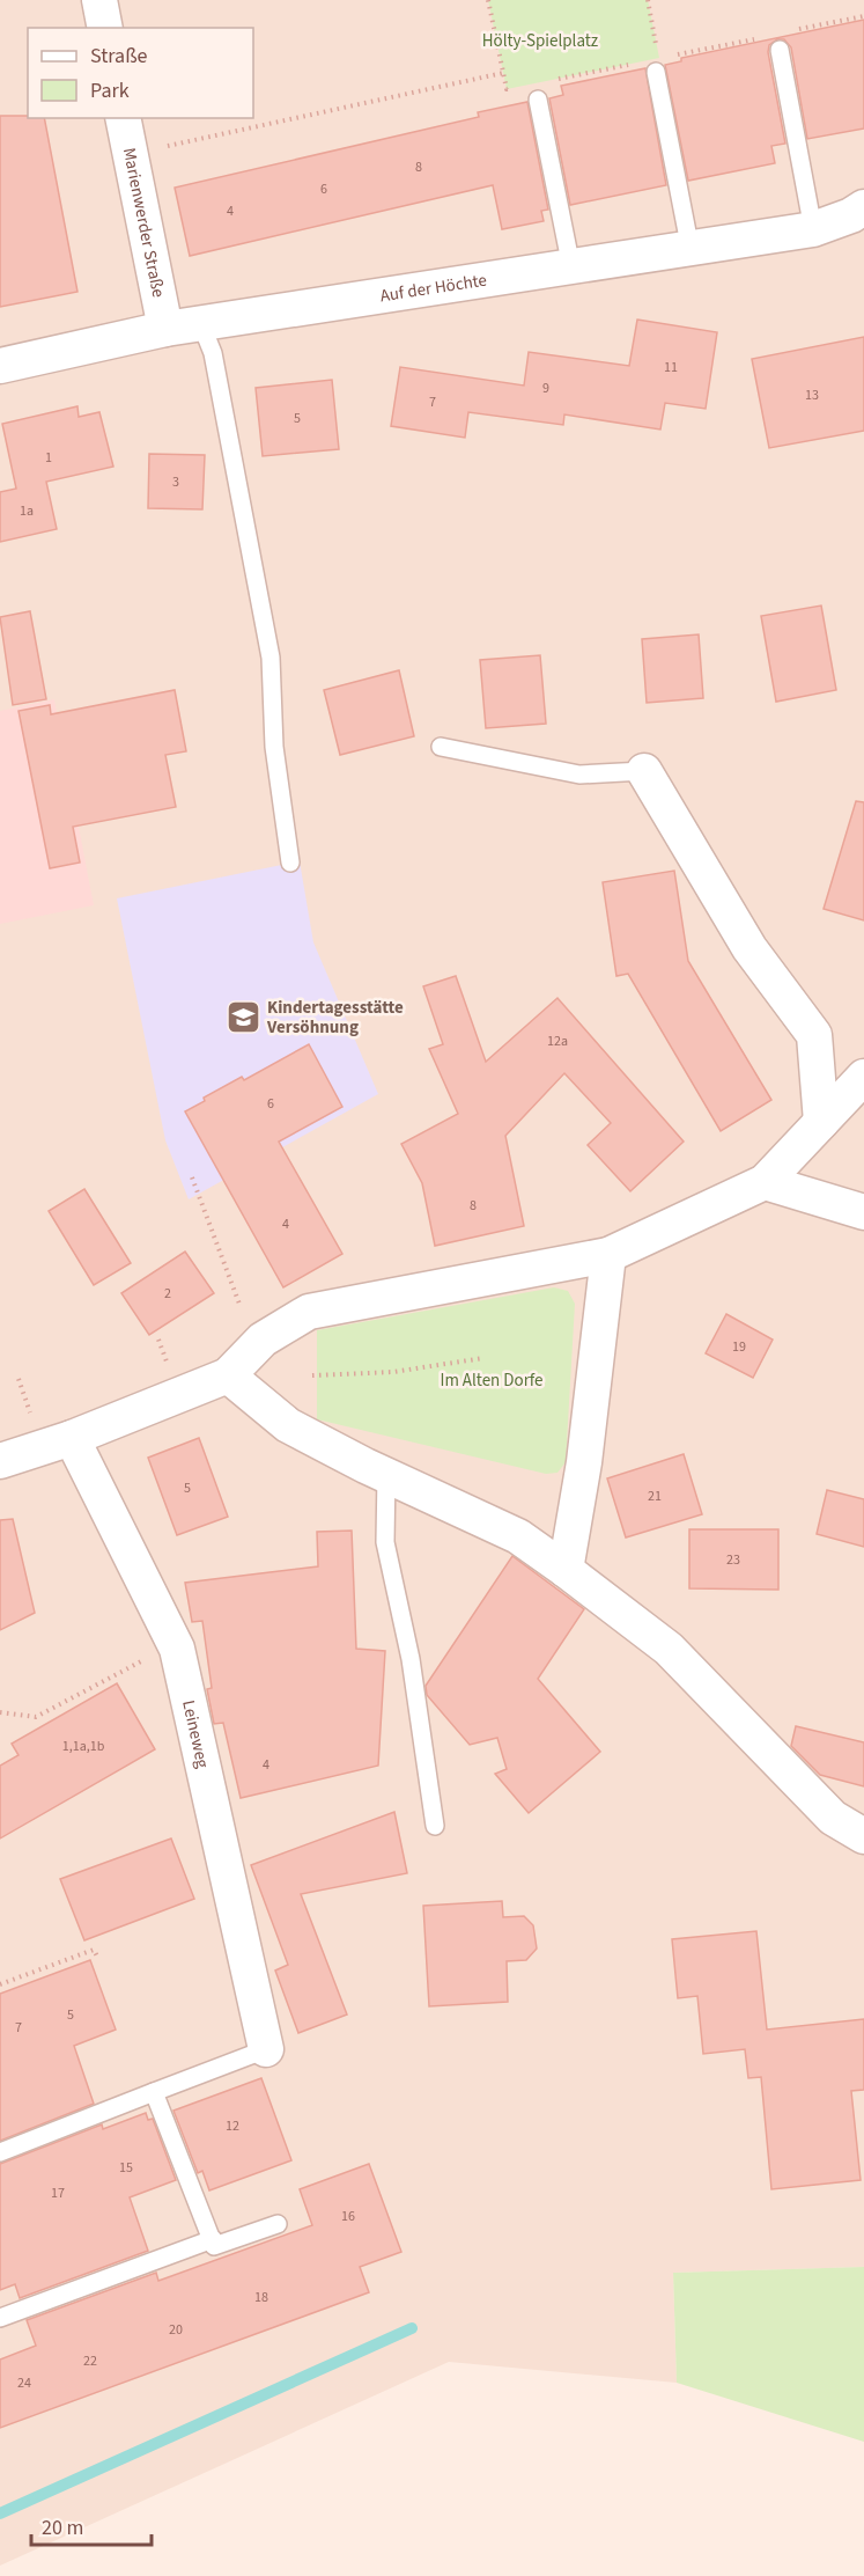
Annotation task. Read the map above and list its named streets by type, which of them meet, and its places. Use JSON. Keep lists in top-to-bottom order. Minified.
{"streets":{"street":["Marienwerder Straße","Auf der Höchte","Leineweg"]},"crossings":[["Marienwerder Straße","Auf der Höchte"]],"parks":["Hölty-Spielplatz","Im Alten Dorfe"],"places":{"school or university":["Kindertagesstätte Versöhnung"]},"house_numbers":["8","6","4","11","9","13","7","5","1","3","1a","12a","6","8","4","2","19","5","21","23","1,1a,1b","4","5","7","12","15","17","16","18","20","22","24"],"legend":["Straße","Park"],"scale_bar":"20 m"}
